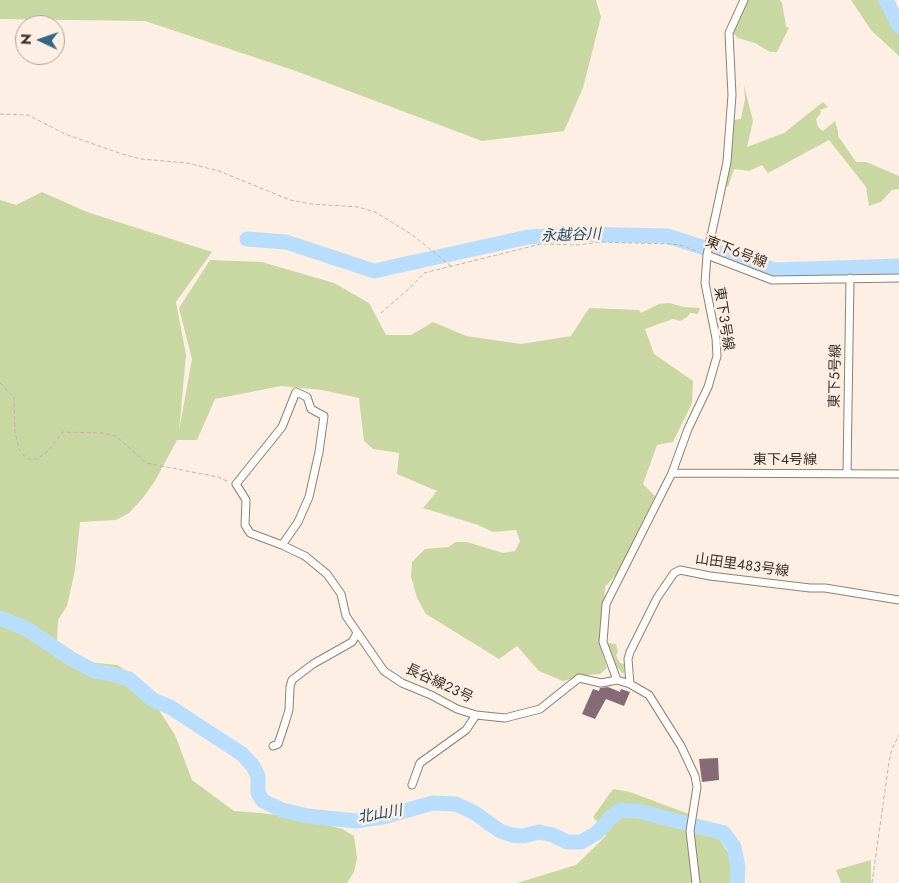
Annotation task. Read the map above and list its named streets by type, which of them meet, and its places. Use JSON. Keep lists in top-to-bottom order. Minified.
{"streets":{"street":["東下６号線","東下３号線","東下５号線","東下４号線","山田里４８３号線","長谷線２３号"]},"crossings":[["東下６号線","東下３号線"],["東下６号線","東下５号線"],["東下３号線","東下４号線"],["東下３号線","長谷線２３号"],["東下５号線","東下４号線"],["山田里４８３号線","長谷線２３号"]],"water":["永越谷川","北山川"],"north":"left"}
